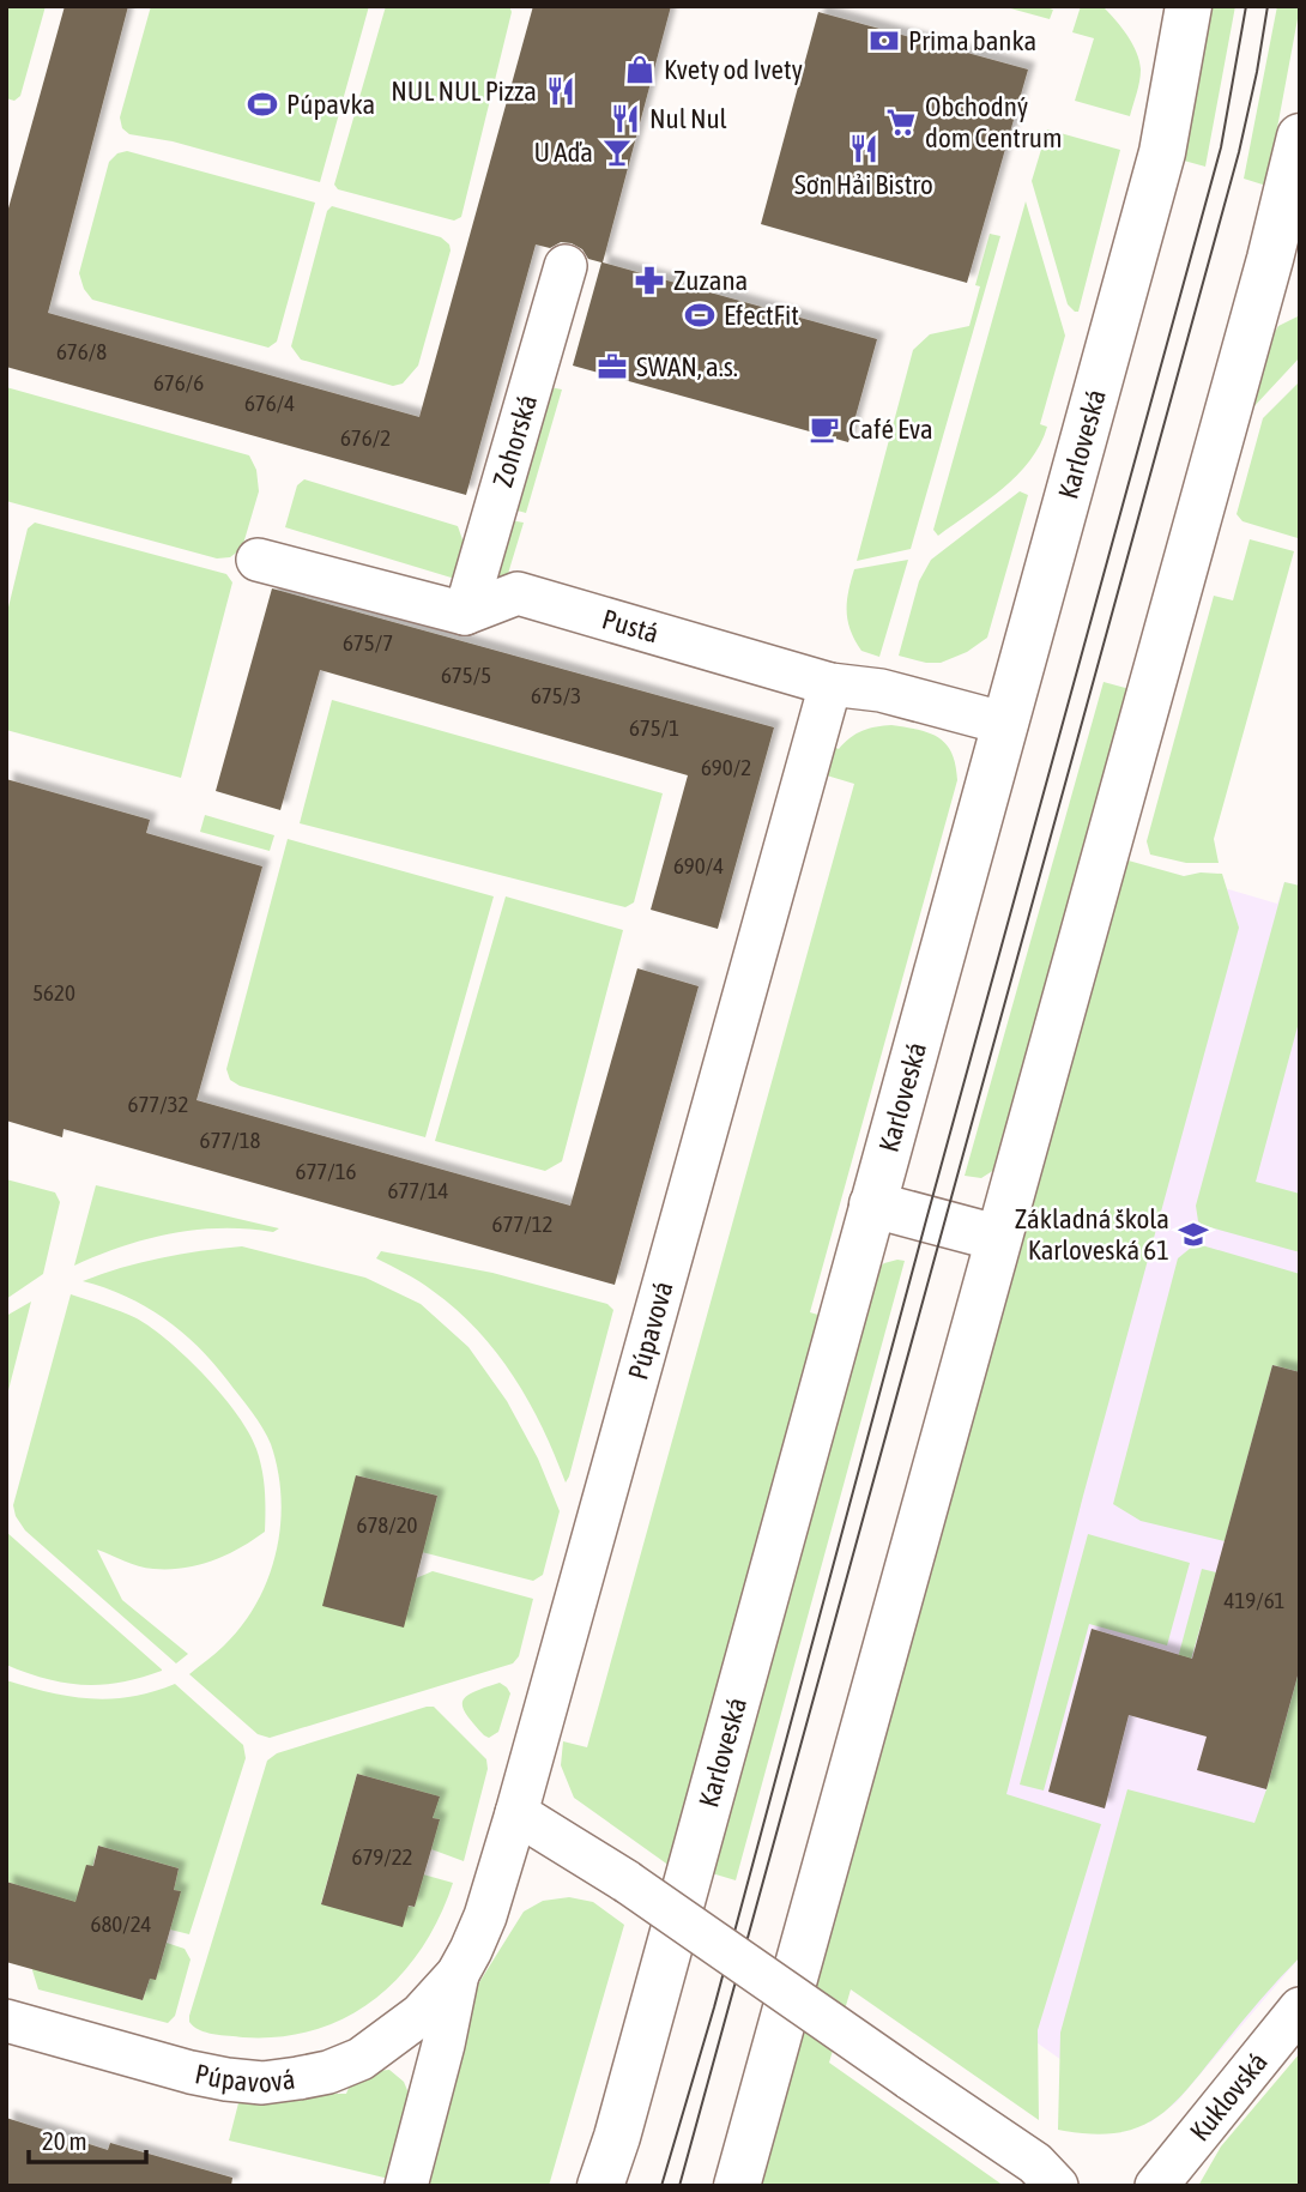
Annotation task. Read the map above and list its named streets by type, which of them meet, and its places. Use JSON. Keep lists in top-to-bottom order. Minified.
{"streets":{"main road":["Karloveská"],"street":["Zohorská","Pustá","Púpavová","Kuklovská"]},"crossings":[["Zohorská","Pustá"],["Karloveská","Pustá"],["Pustá","Púpavová"]],"places":{"bank":["Prima banka"],"shop":["Kvety od Ivety"],"restaurant":["NUL NUL Pizza","Nul Nul","Sơn Hải Bistro"],"sports":["Púpavka","EfectFit"],"supermarket":["Obchodný dom Centrum"],"bar":["U Aďa"],"pharmacy":["Zuzana"],"office":["SWAN, a.s."],"cafe":["Café Eva"],"school or university":["Základná škola Karloveská 61"]},"house_numbers":["676/8","676/6","676/4","676/2","675/7","675/5","675/3","675/1","690/2","690/4","5620","677/32","677/18","677/16","677/14","677/12","678/20","419/61","679/22","680/24"],"scale_bar":"20 m"}
